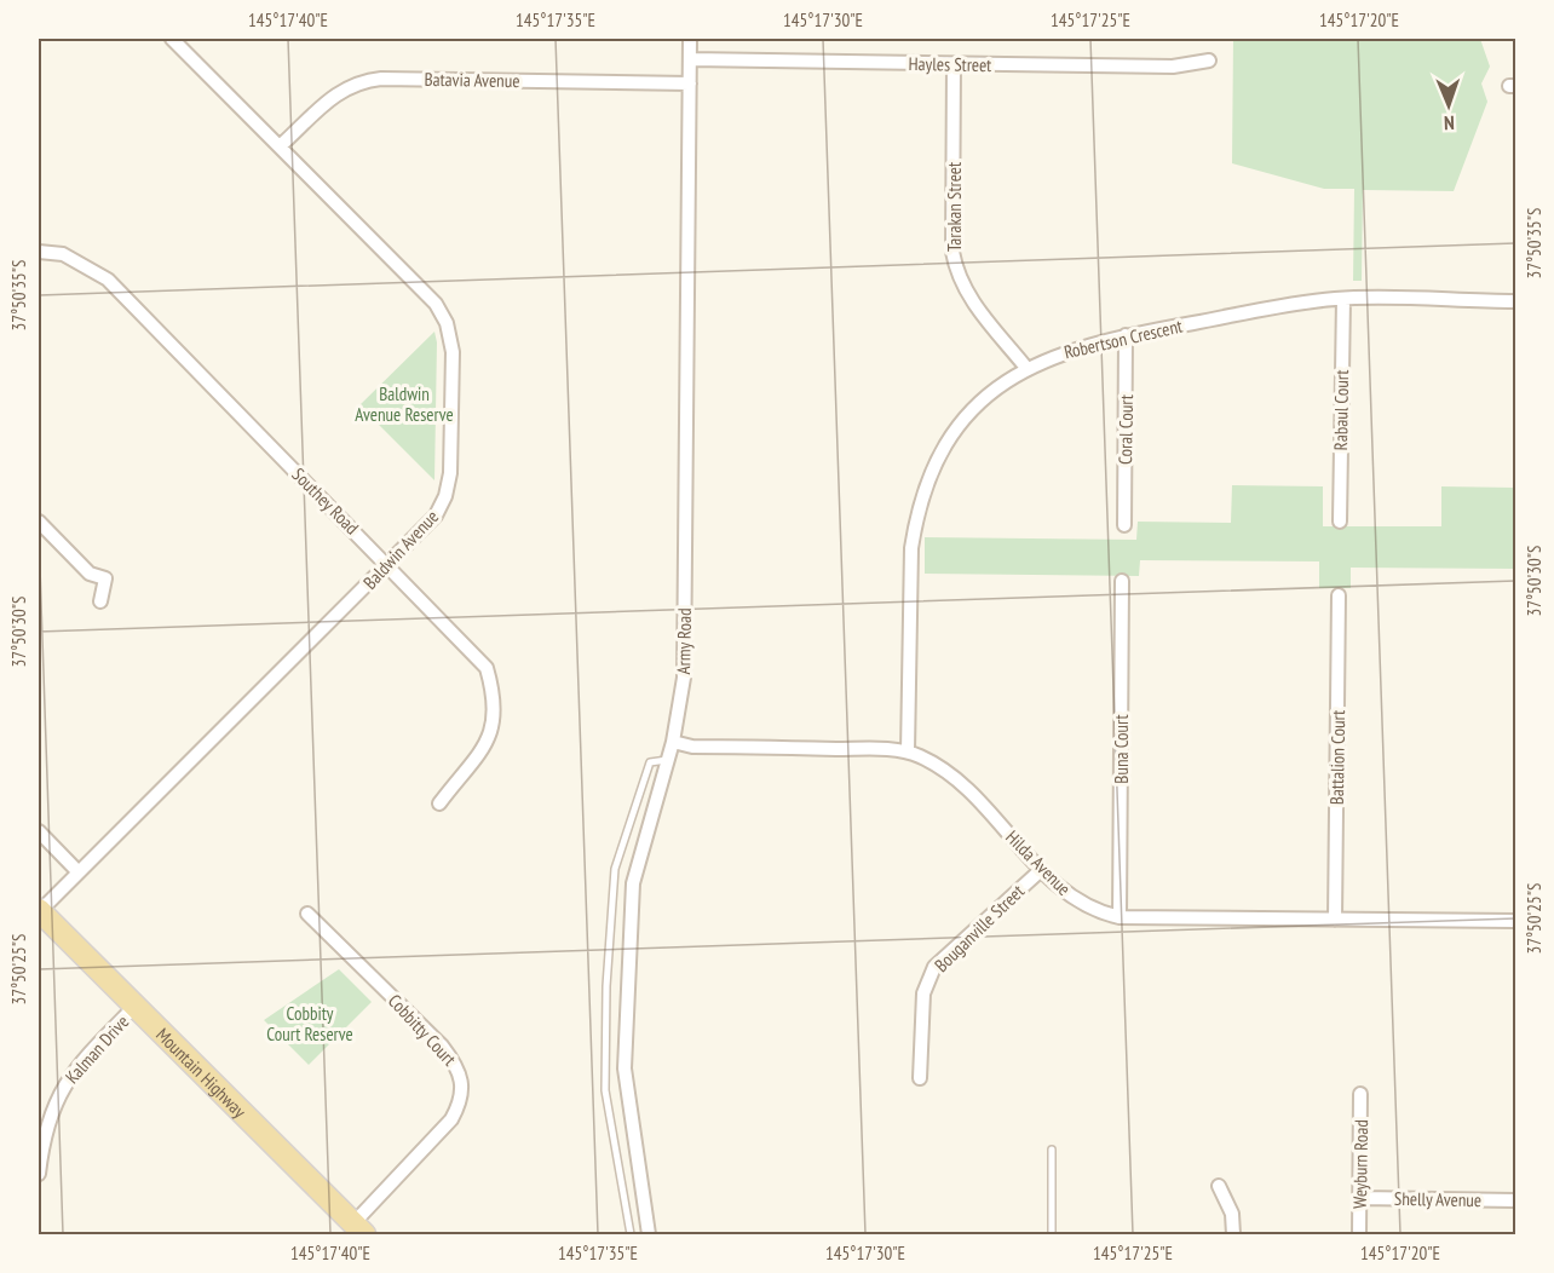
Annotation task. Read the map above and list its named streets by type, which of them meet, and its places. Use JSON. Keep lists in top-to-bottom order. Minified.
{"streets":{"main road":["Mountain Highway"],"street":["Hayles Street","Batavia Avenue","Tarakan Street","Robertson Crescent","Rabaul Court","Coral Court","Southey Road","Baldwin Avenue","Army Road","Buna Court","Battalion Court","Hilda Avenue","Bouganville Street","Cobbitty Court","Kalman Drive","Weyburn Road","Shelly Avenue"]},"crossings":[["Hayles Street","Tarakan Street"],["Hayles Street","Army Road"],["Batavia Avenue","Baldwin Avenue"],["Batavia Avenue","Army Road"],["Tarakan Street","Robertson Crescent"],["Robertson Crescent","Rabaul Court"],["Robertson Crescent","Coral Court"],["Robertson Crescent","Hilda Avenue"],["Southey Road","Baldwin Avenue"],["Baldwin Avenue","Mountain Highway"],["Army Road","Hilda Avenue"],["Buna Court","Hilda Avenue"],["Battalion Court","Hilda Avenue"],["Hilda Avenue","Bouganville Street"],["Cobbitty Court","Mountain Highway"],["Kalman Drive","Mountain Highway"],["Weyburn Road","Shelly Avenue"]],"parks":["Baldwin Avenue Reserve","Cobbity Court Reserve"],"north":"bottom","coordinates":["145°17'40\"E","145°17'35\"E","145°17'30\"E","145°17'25\"E","145°17'20\"E","37°50'35\"S","37°50'30\"S","37°50'25\"S"]}
